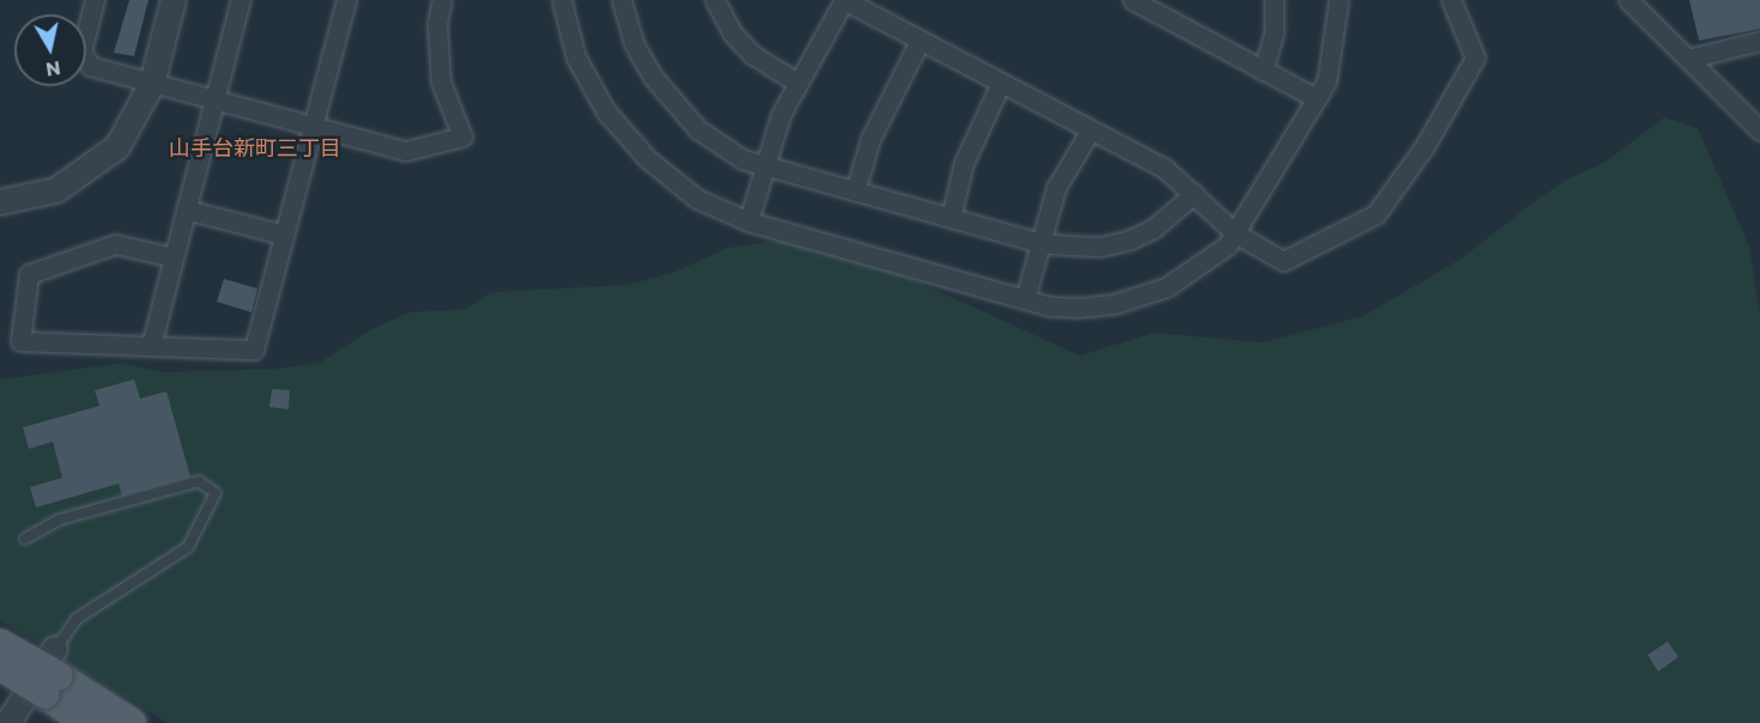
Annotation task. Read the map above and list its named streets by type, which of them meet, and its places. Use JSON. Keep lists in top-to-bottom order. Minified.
{"districts":["山手台新町三丁目"],"north":"bottom"}
